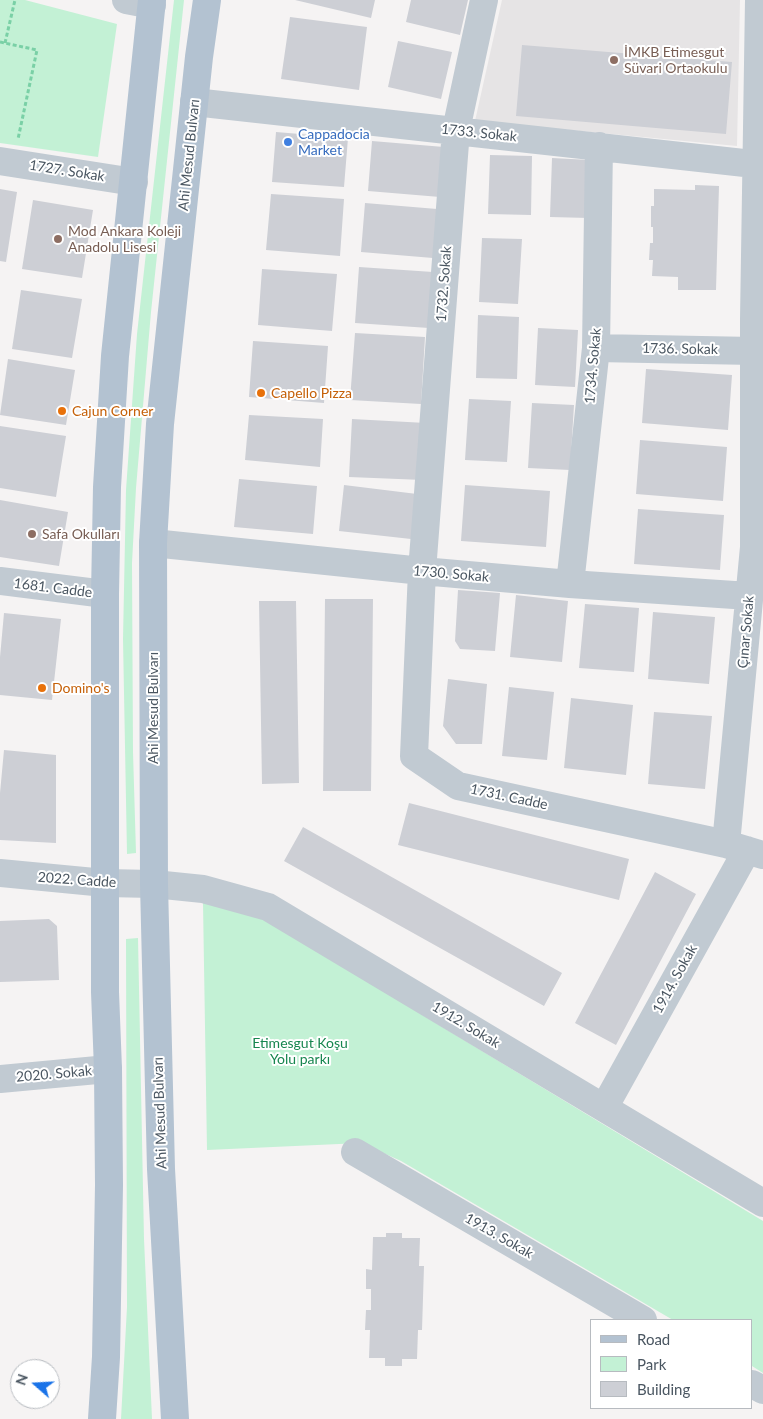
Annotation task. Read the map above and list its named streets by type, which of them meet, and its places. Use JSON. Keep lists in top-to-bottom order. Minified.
{"streets":{"main road":["Ahi Mesud Bulvarı"],"street":["1733. Sokak","1727. Sokak","1732. Sokak","1736. Sokak","1734. Sokak","1730. Sokak","1681. Cadde","Çınar Sokak","1731. Cadde","2022. Cadde","1914. Sokak","1912. Sokak","2020. Sokak","1913. Sokak"]},"crossings":[["1733. Sokak","Ahi Mesud Bulvarı"],["1733. Sokak","1732. Sokak"],["1733. Sokak","1734. Sokak"],["1733. Sokak","Çınar Sokak"],["Ahi Mesud Bulvarı","1730. Sokak"],["Ahi Mesud Bulvarı","2022. Cadde"],["Ahi Mesud Bulvarı","1912. Sokak"],["1732. Sokak","1730. Sokak"],["1732. Sokak","1731. Cadde"],["1736. Sokak","1734. Sokak"],["1736. Sokak","Çınar Sokak"],["1734. Sokak","1730. Sokak"],["1730. Sokak","Çınar Sokak"],["1730. Sokak","1731. Cadde"],["Çınar Sokak","1731. Cadde"],["Çınar Sokak","1914. Sokak"],["1731. Cadde","1914. Sokak"],["2022. Cadde","1912. Sokak"],["1914. Sokak","1912. Sokak"]],"parks":["Etimesgut Koşu Yolu parkı"],"places":["İMKB Etimesgut Süvari Ortaokulu","Cappadocia Market","Mod Ankara Koleji Anadolu Lisesi","Capello Pizza","Cajun Corner","Safa Okulları","Domino's"],"legend":["Road","Park","Building"],"north":"left"}
